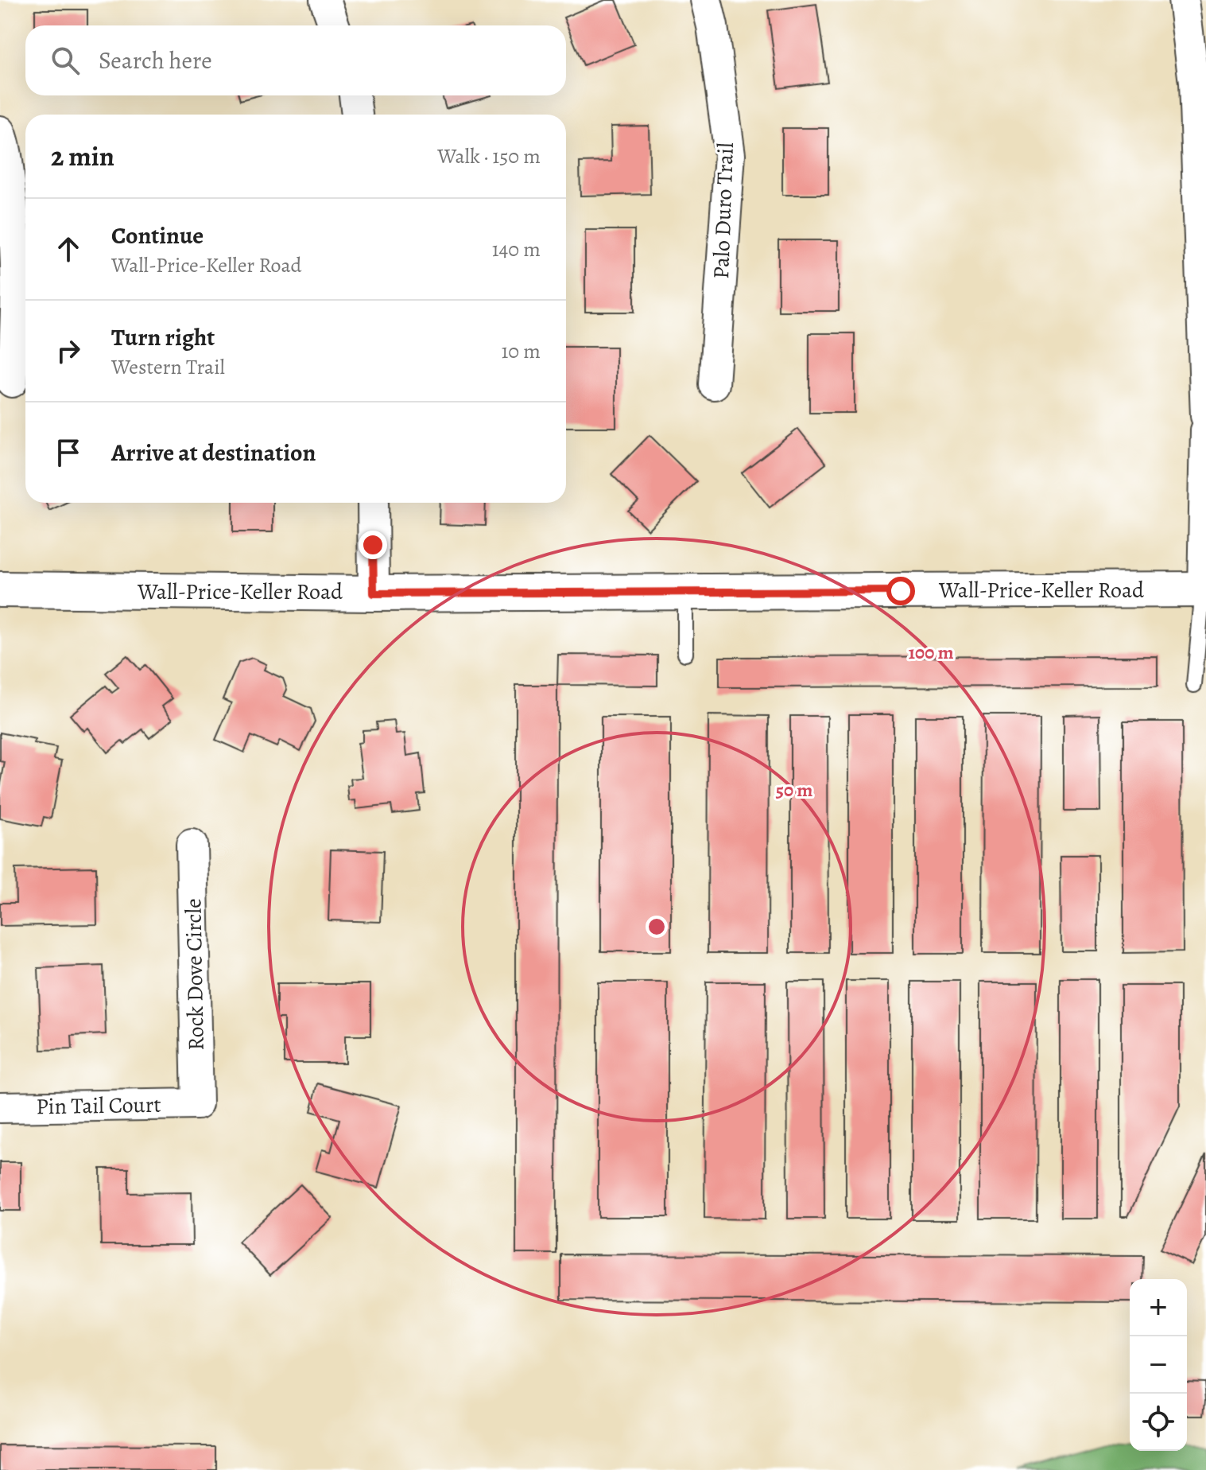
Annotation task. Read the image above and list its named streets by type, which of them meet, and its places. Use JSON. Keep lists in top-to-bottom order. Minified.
{"streets":{"street":["Palo Duro Trail","Wall-Price-Keller Road","Rock Dove Circle","Pin Tail Court"]},"crossings":[["Rock Dove Circle","Pin Tail Court"]],"page":{"search":"Search here","heading":["2 min","Walk · 150 m"],"list":[["Continue","Wall-Price-Keller Road","140 m"],["Turn right","Western Trail","10 m"],"Arrive at destination"],"map_buttons":["+","−"]},"rings":["100 m","50 m"]}
